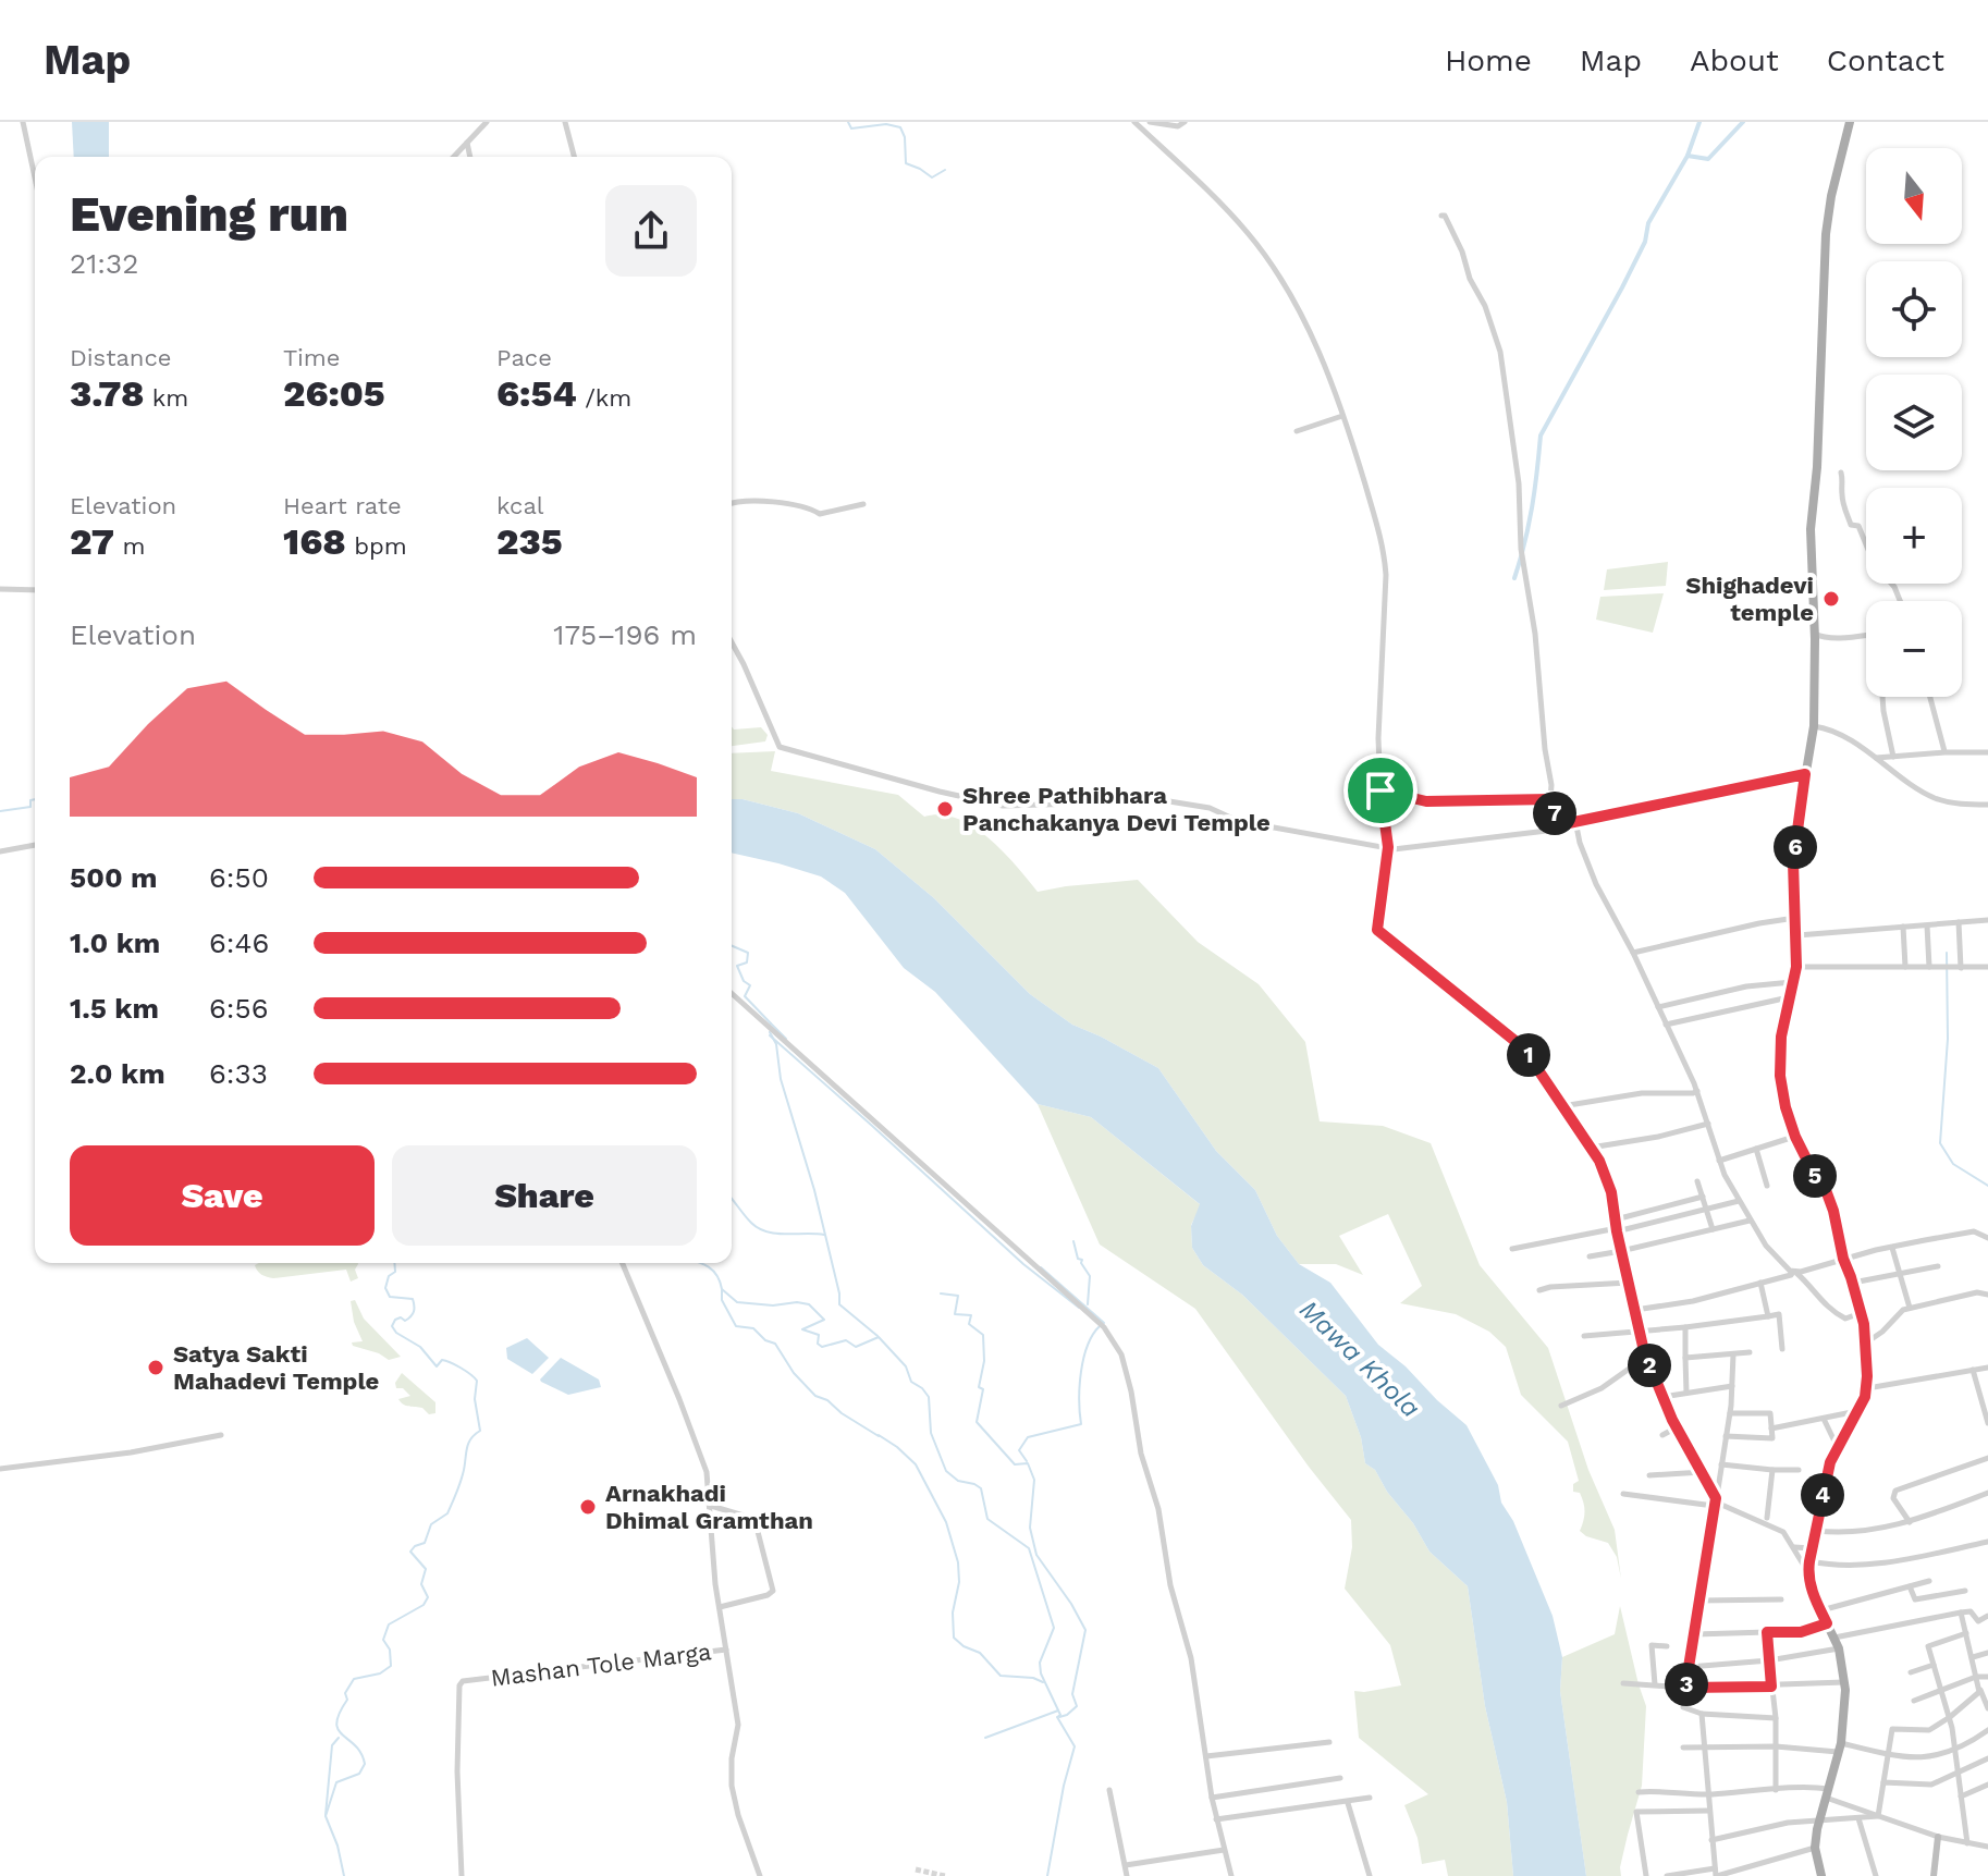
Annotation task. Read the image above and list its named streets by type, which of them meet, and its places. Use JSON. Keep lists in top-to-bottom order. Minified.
{"streets":{"street":["Mashan Tole Marga"]},"water":["Mawa Khola"],"places":["Shighadevi temple","Shree Pathibhara Panchakanya Devi Temple","Satya Sakti Mahadevi Temple","Arnakhadi Dhimal Gramthan"],"north":"bottom","page":{"header":"Map","nav":["Home","Map","About","Contact"],"map_buttons":["+","−"],"heading":["Evening run","21:32"],"stats":[["Distance","3.78 km"],["Time","26:05"],["Pace","6:54 /km"],["Elevation","27 m"],["Heart rate","168 bpm"],["kcal","235"]],"chart":["Elevation","175–196 m"],"pins":["7","6","1","5","2","4","3"],"list":[{"name":"500 m","note":"6:50"},{"name":"1.0 km","note":"6:46"},{"name":"1.5 km","note":"6:56"},{"name":"2.0 km","note":"6:33"}],"buttons":["Save","Share"]}}
